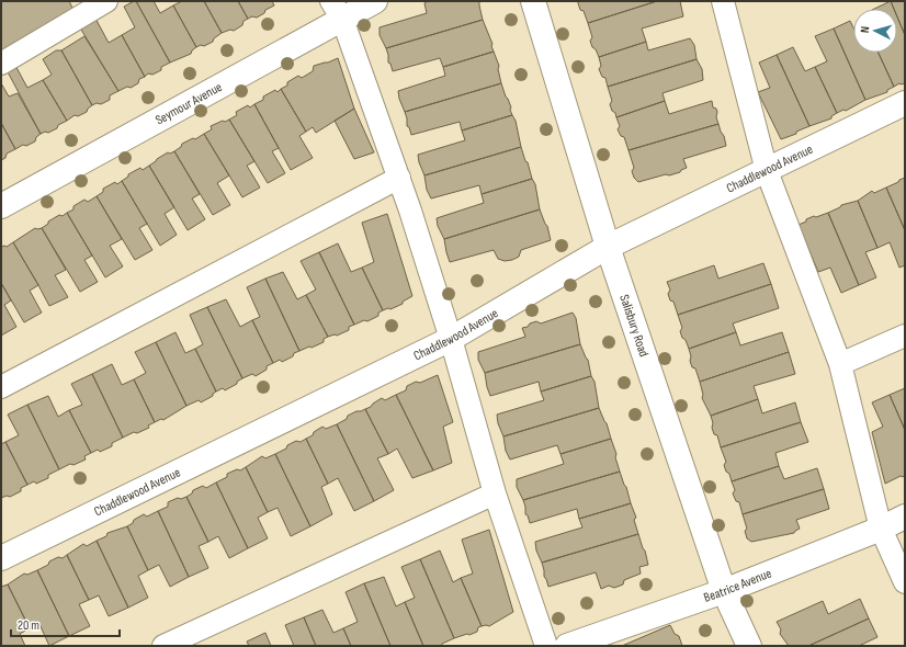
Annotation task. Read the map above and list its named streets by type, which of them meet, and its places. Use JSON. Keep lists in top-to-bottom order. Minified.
{"streets":{"street":["Seymour Avenue","Chaddlewood Avenue","Salisbury Road","Beatrice Avenue"]},"crossings":[["Chaddlewood Avenue","Salisbury Road"],["Salisbury Road","Beatrice Avenue"]],"scale_bar":"20 m","north":"left"}
